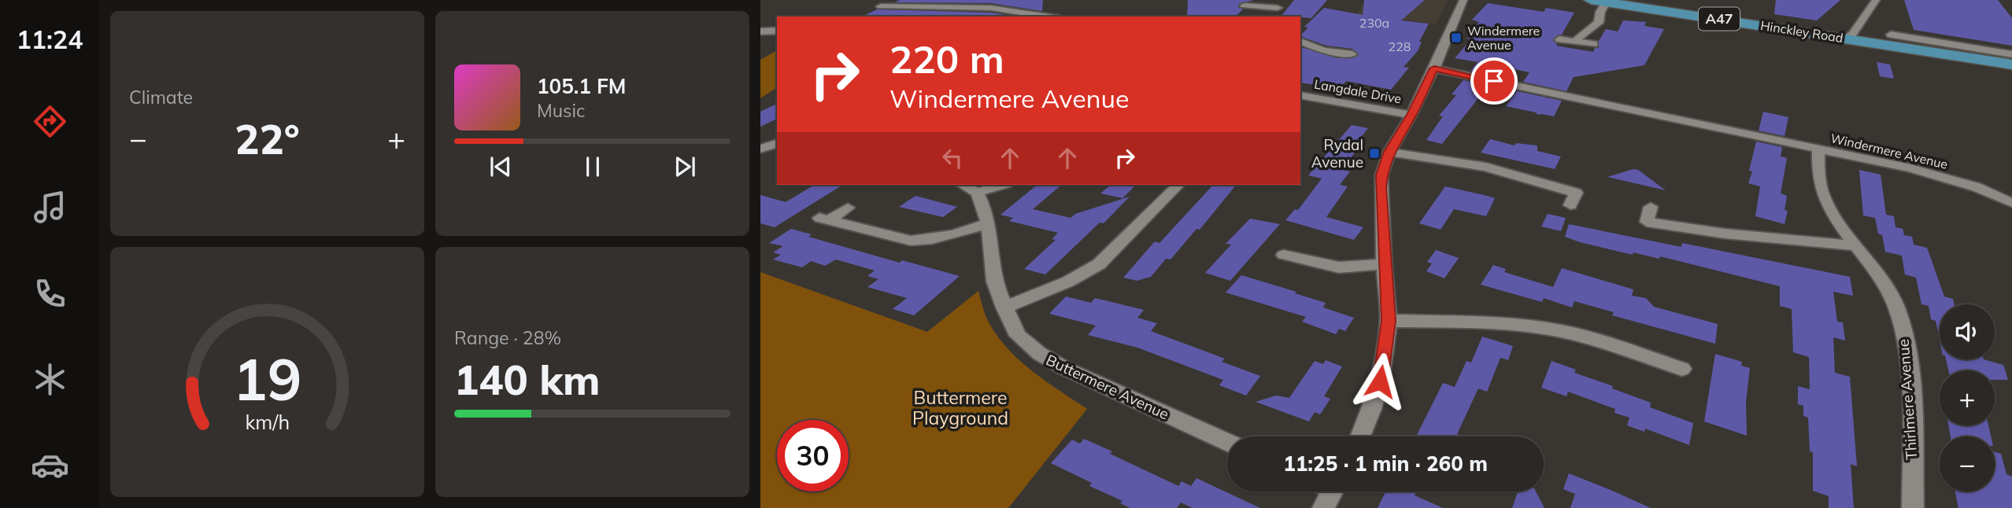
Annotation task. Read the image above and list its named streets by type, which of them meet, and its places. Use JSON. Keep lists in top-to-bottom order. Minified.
{"streets":{"main road":["A47","Hinckley Road"],"street":["Langdale Drive","Windermere Avenue","Buttermere Avenue","Thirlmere Avenue"]},"crossings":[["Windermere Avenue","Thirlmere Avenue"]],"parks":["Buttermere Playground"],"places":{"transit":["Windermere Avenue","Rydal Avenue"]},"house_numbers":["230a","228"],"page":{"tabs":"11:24","tile":["Climate",["Range · 28%","140 km"]],"turn":["220 m","Windermere Avenue"],"song":["105.1 FM","Music"],"heat":["−","22°","+"],"map_buttons":["+","−"],"limit":"30","trip":"11:25 · 1 min · 260 m","gauge":["19","km/h"]}}
